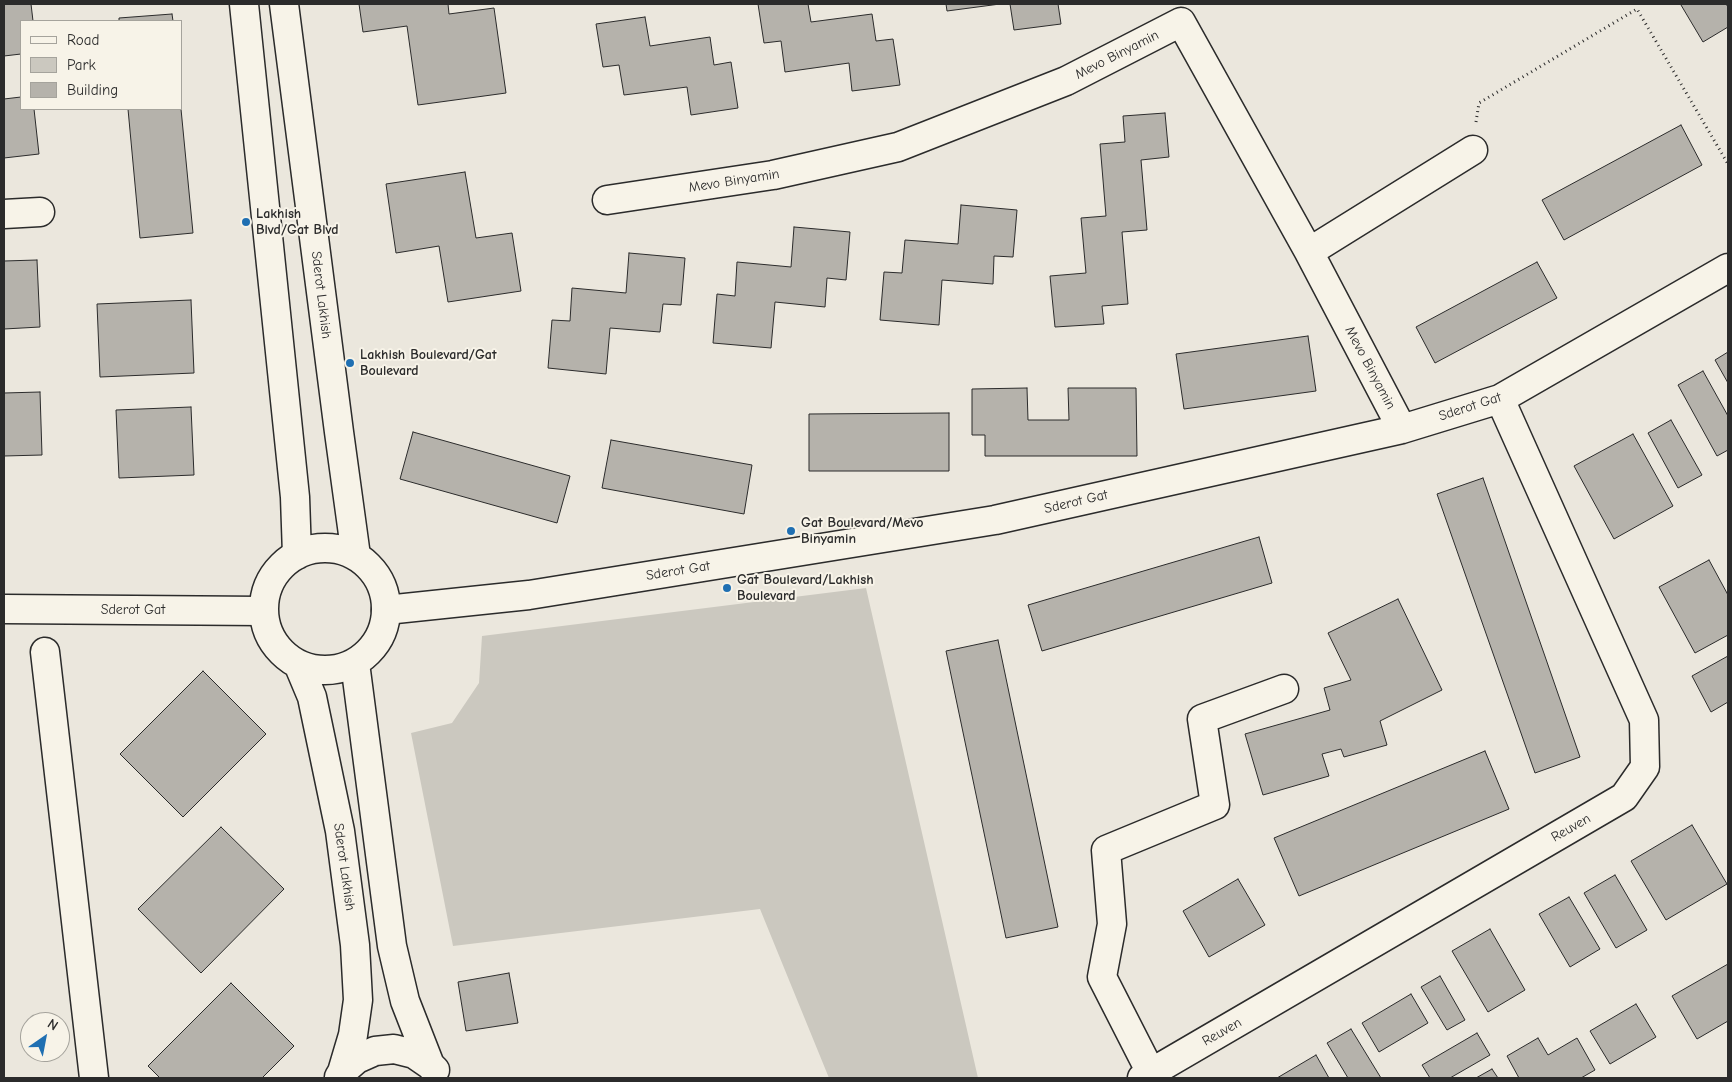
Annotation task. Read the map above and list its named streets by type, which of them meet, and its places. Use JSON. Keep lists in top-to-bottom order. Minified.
{"streets":{"street":["Mevo Binyamin","Sderot Lakhish","Sderot Gat","Reuven"]},"crossings":[["Mevo Binyamin","Sderot Gat"],["Sderot Lakhish","Sderot Gat"],["Sderot Gat","Reuven"]],"places":["Lakhish Blvd/Gat Blvd","Lakhish Boulevard/Gat Boulevard","Gat Boulevard/Mevo Binyamin","Gat Boulevard/Lakhish Boulevard"],"legend":["Road","Park","Building"],"north":"top right"}
